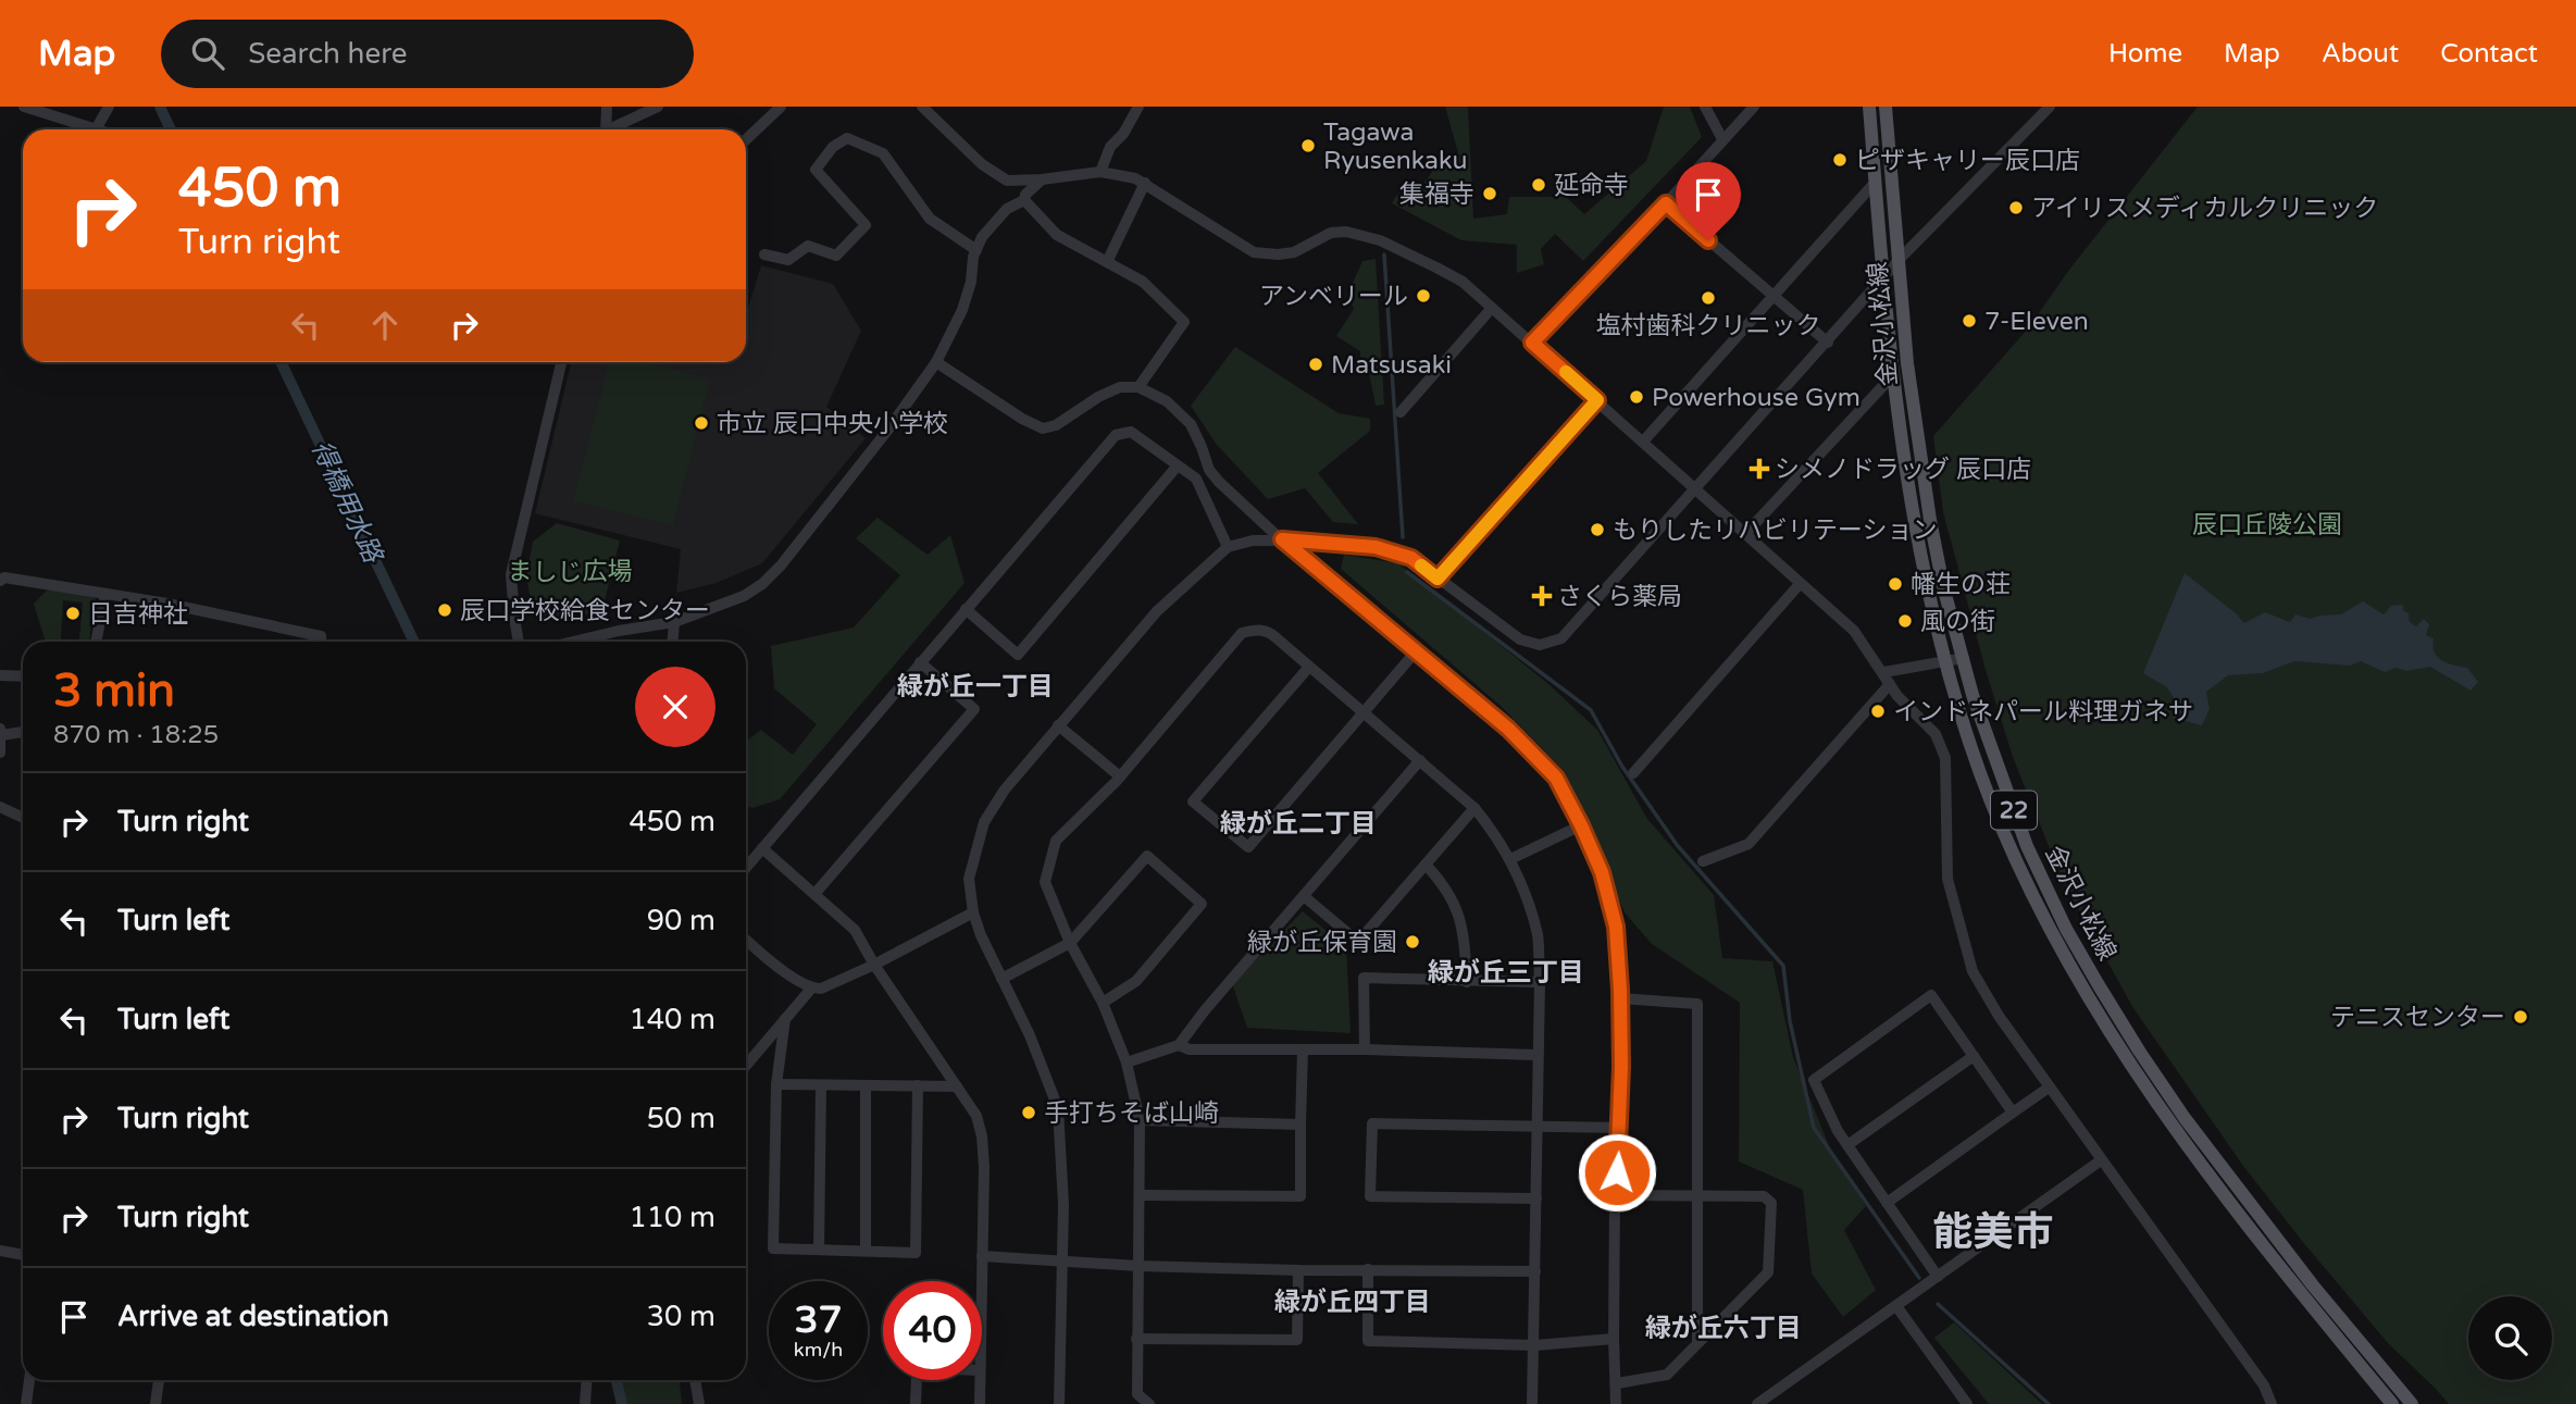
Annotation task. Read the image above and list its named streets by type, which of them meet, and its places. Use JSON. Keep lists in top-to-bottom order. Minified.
{"streets":{"main road":["金沢小松線","22"]},"districts":["緑が丘一丁目","緑が丘二丁目","緑が丘三丁目","能美市","緑が丘四丁目","緑が丘六丁目"],"water":["得橋用水路"],"parks":["辰口丘陵公園","ましじ広場"],"places":{"other":["Tagawa Ryusenkaku","ピザキャリー辰口店","延命寺","集福寺","アイリスメディカルクリニック","アンベリール","塩村歯科クリニック","7-Eleven","Matsusaki","Powerhouse Gym","市立 辰口中央小学校","もりしたリハビリテーション","幡生の荘","辰口学校給食センター","日吉神社","風の街","インドネパール料理ガネサ","緑が丘保育園","テニスセンター","手打ちそば山崎"],"health":["シメノドラッグ 辰口店","さくら薬局"]},"page":{"header":"Map","search":"Search here","nav":["Home","Map","About","Contact"],"turn":["450 m","Turn right"],"heading":["3 min","870 m · 18:25"],"list":[{"name":"Turn right","value":"450 m"},{"name":"Turn left","value":"90 m"},{"name":"Turn left","value":"140 m"},{"name":"Turn right","value":"50 m"},{"name":"Turn right","value":"110 m"},{"name":"Arrive at destination","value":"30 m"}],"speed":"37 km/h","limit":"40"}}
